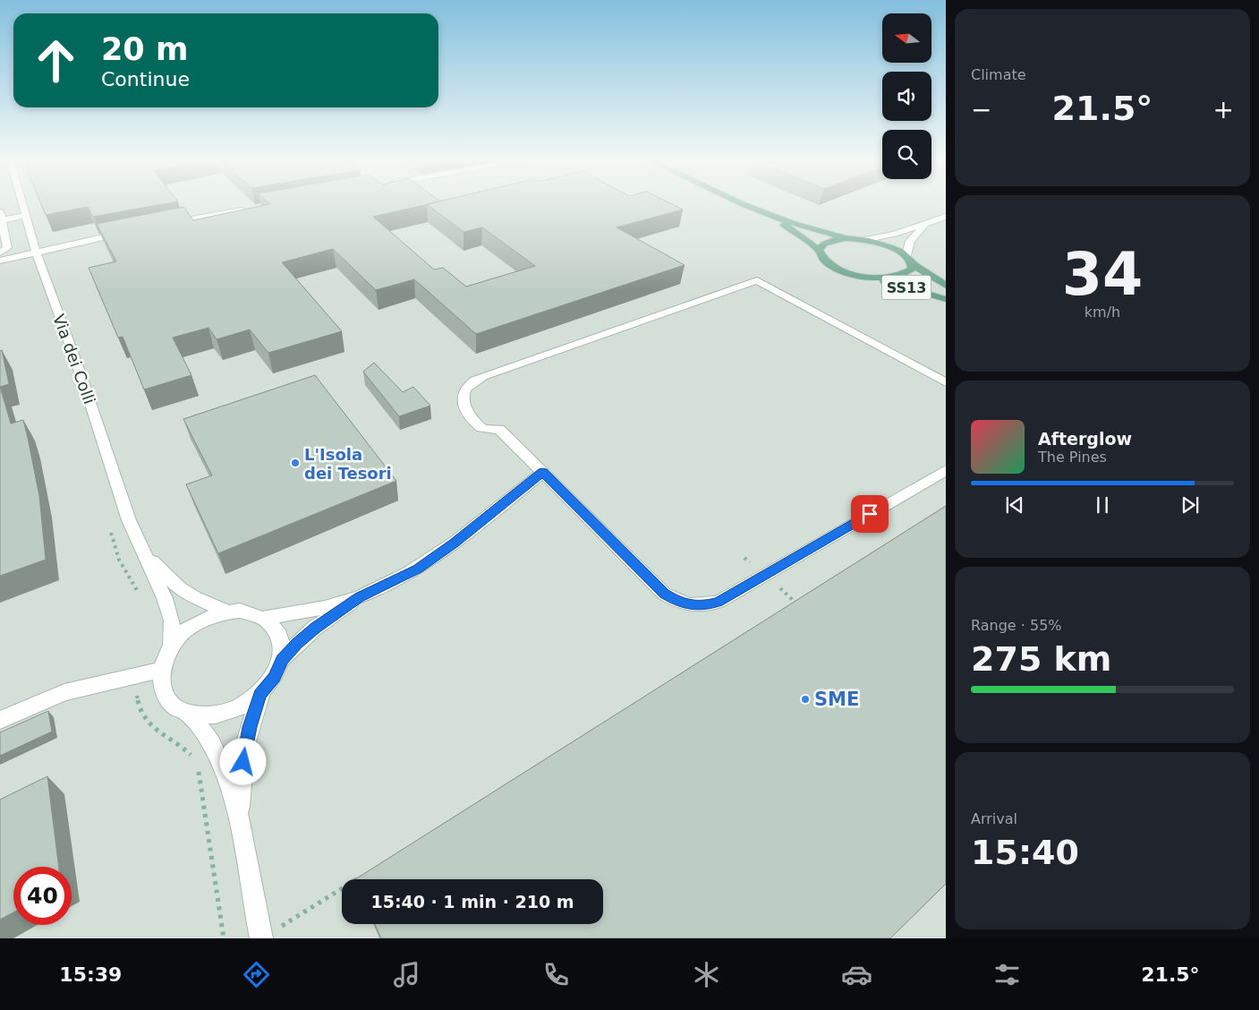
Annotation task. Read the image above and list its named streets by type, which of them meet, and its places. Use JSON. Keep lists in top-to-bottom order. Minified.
{"streets":{"main road":["SS13"],"street":["Via dei Colli"]},"places":["L'Isola dei Tesori","SME"],"north":"left","page":{"tile":["Climate",["34","km/h"],["Range · 55%","275 km"],["Arrival","15:40"]],"turn":["20 m","Continue"],"heat":["−","21.5°","+"],"song":["Afterglow","The Pines"],"limit":"40","trip":"15:40 · 1 min · 210 m","tabs":["15:39","21.5°"]}}
